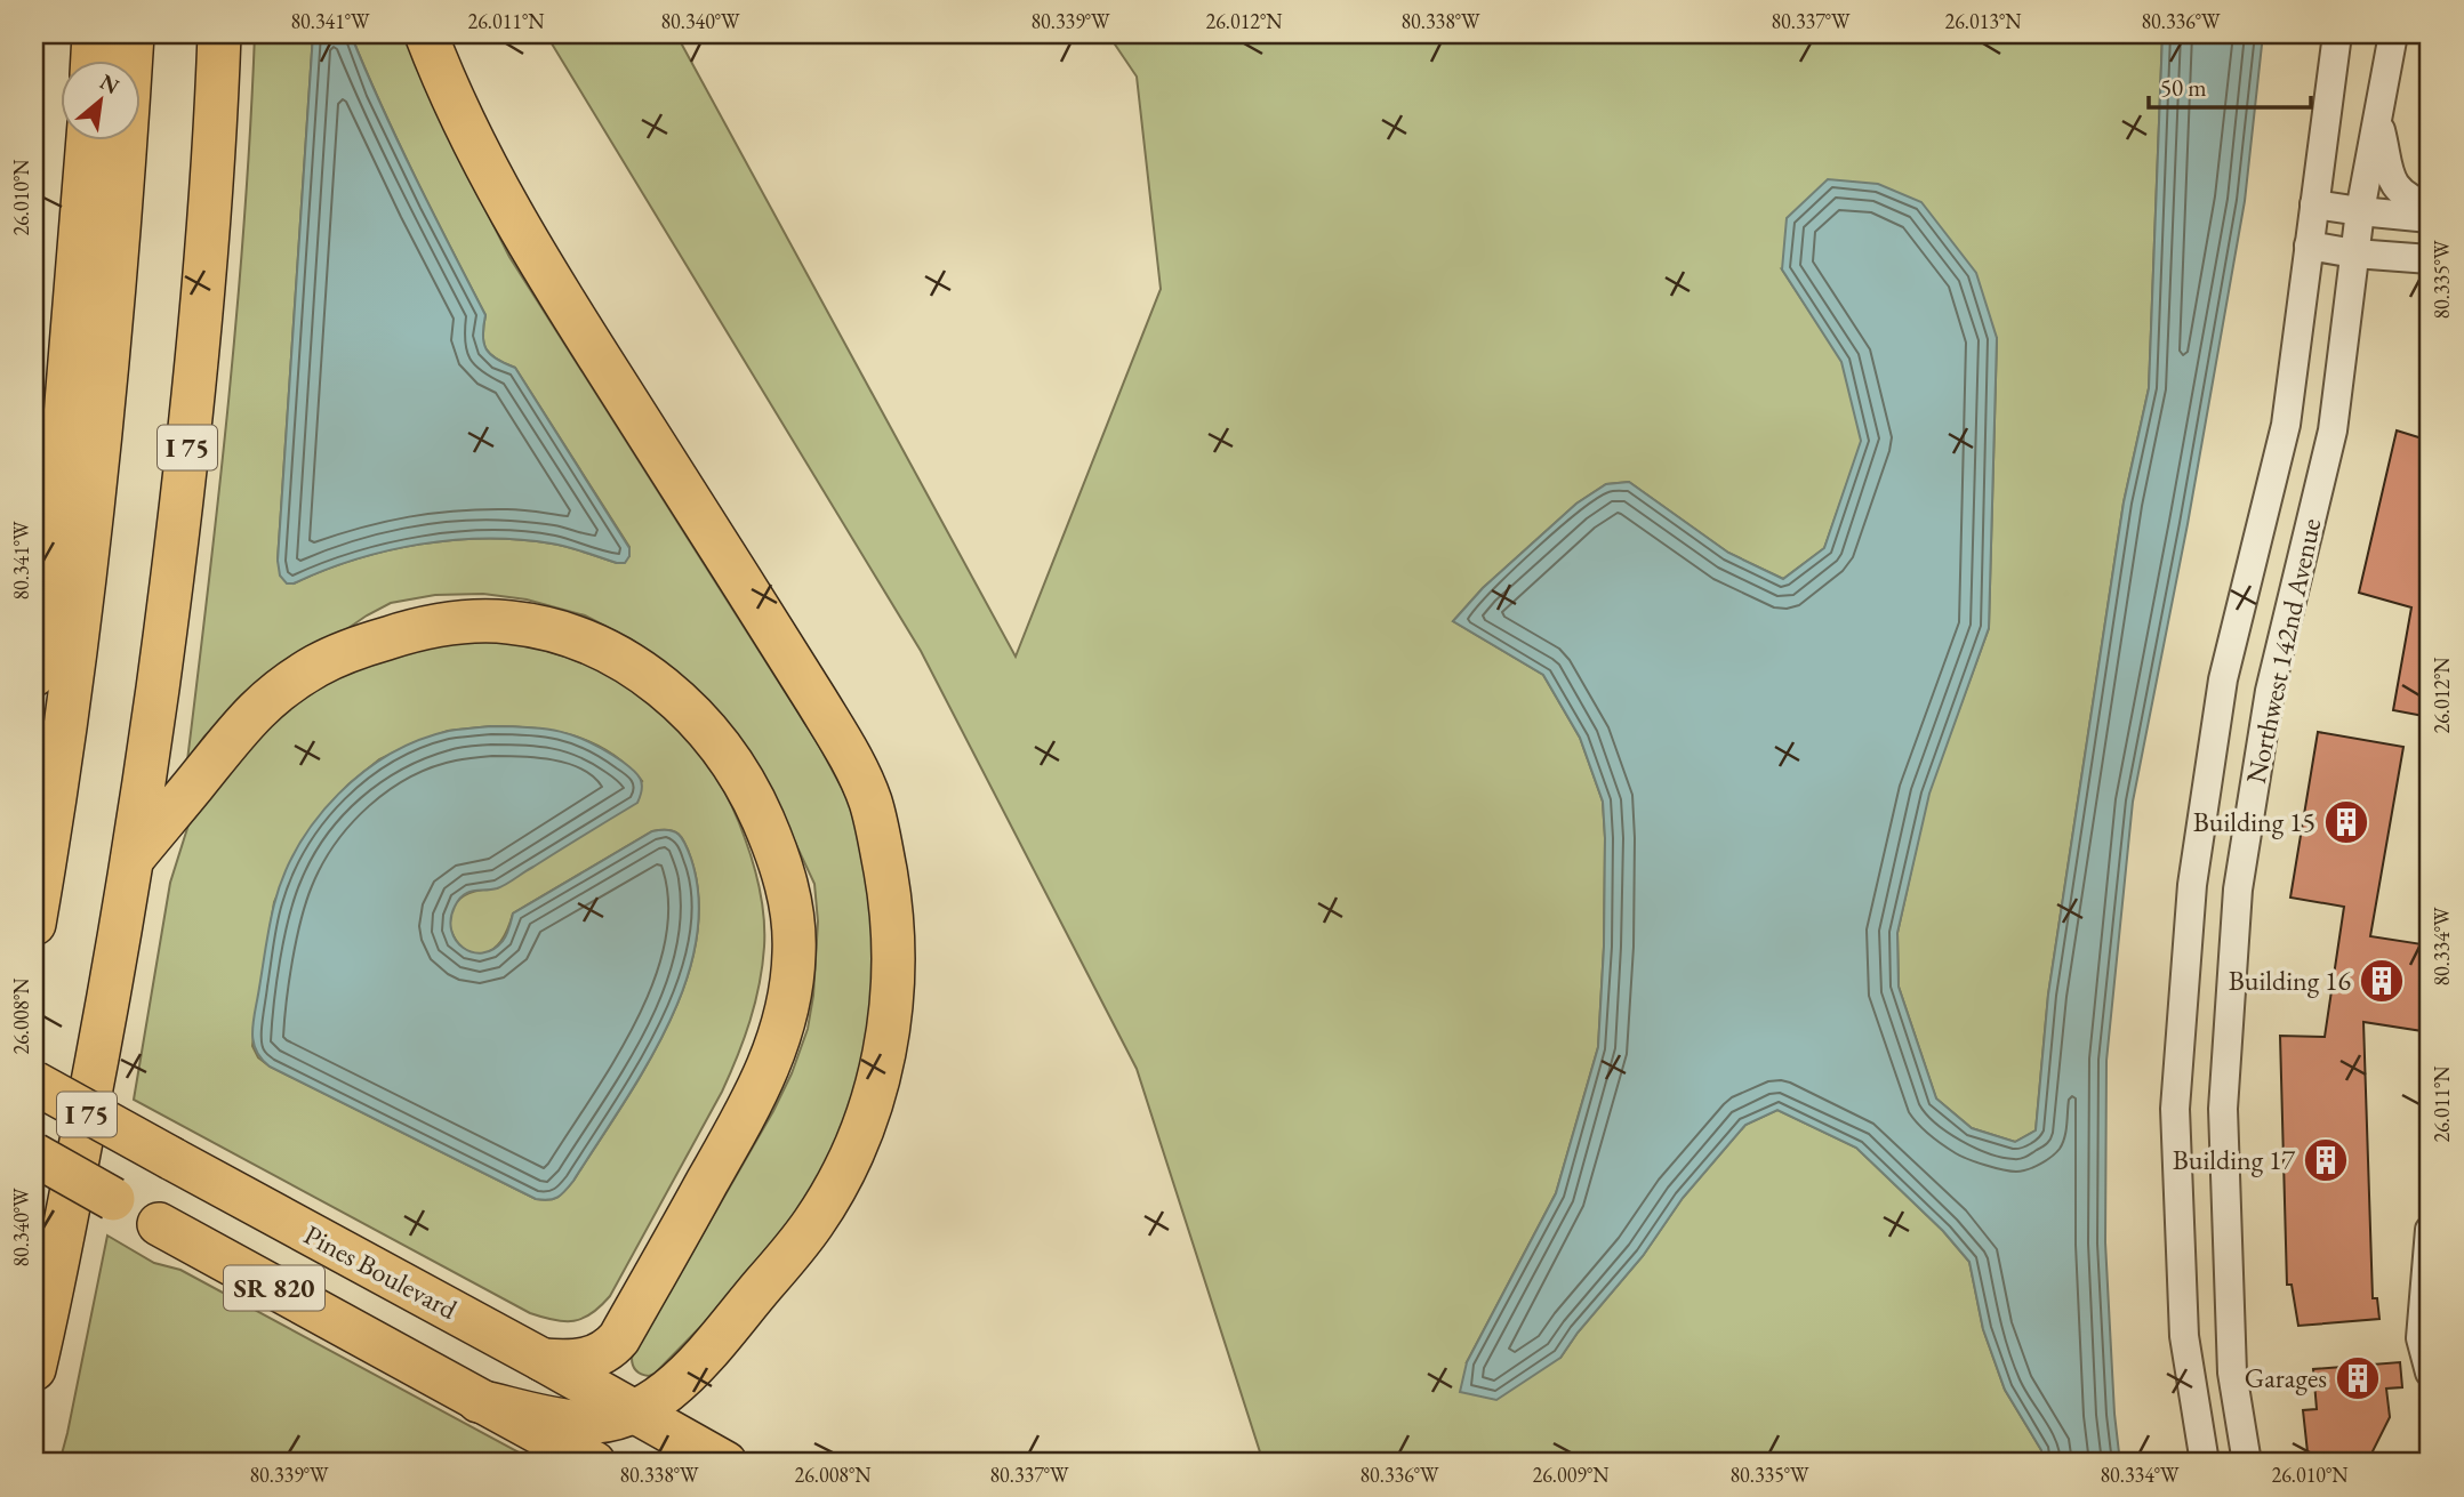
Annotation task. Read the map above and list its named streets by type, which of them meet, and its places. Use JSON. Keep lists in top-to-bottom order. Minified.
{"streets":{"highway":["I 75","Pines Boulevard","SR 820"],"street":["Northwest 142nd Avenue"]},"places":{"building":["Building 15","Building 16","Building 17","Garages"]},"scale_bar":"50 m","north":"top right","coordinates":["80.341°W","26.011°N","80.340°W","80.339°W","26.012°N","80.338°W","80.337°W","26.013°N","80.336°W","26.010°N","80.335°W","80.334°W","26.008°N","26.009°N"]}
